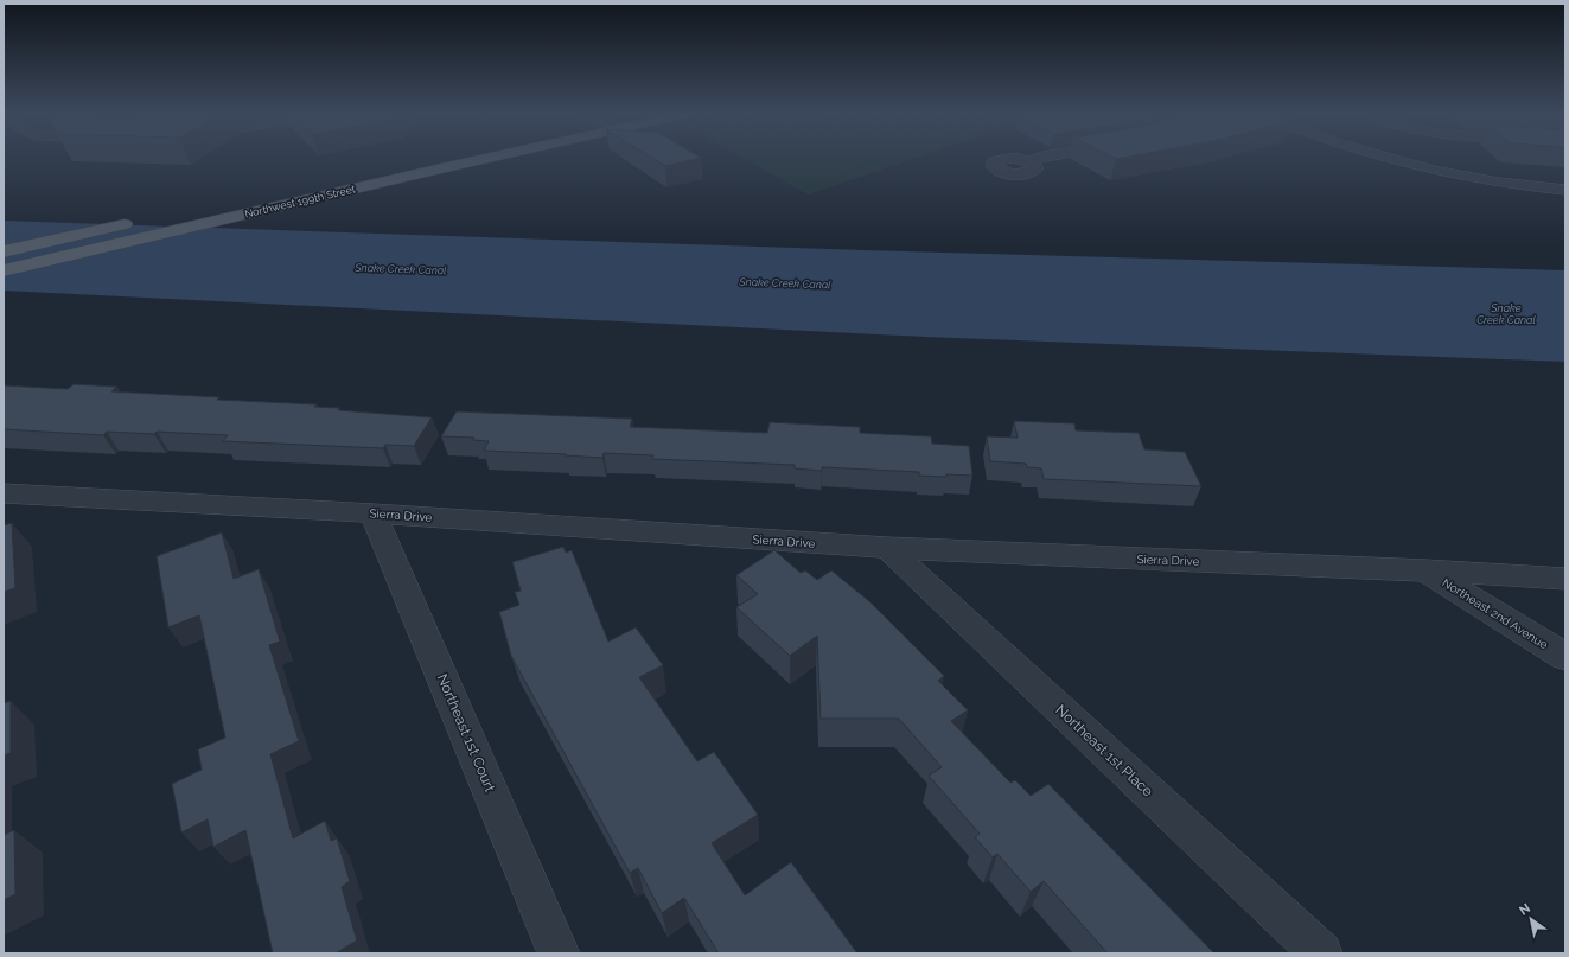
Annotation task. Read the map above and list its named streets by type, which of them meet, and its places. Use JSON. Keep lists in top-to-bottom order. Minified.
{"streets":{"main road":["Northwest 199th Street"],"street":["Sierra Drive","Northeast 2nd Avenue","Northeast 1st Court","Northeast 1st Place"]},"crossings":[["Sierra Drive","Northeast 2nd Avenue"],["Sierra Drive","Northeast 1st Court"],["Sierra Drive","Northeast 1st Place"]],"water":["Snake Creek Canal"],"north":"top left"}
